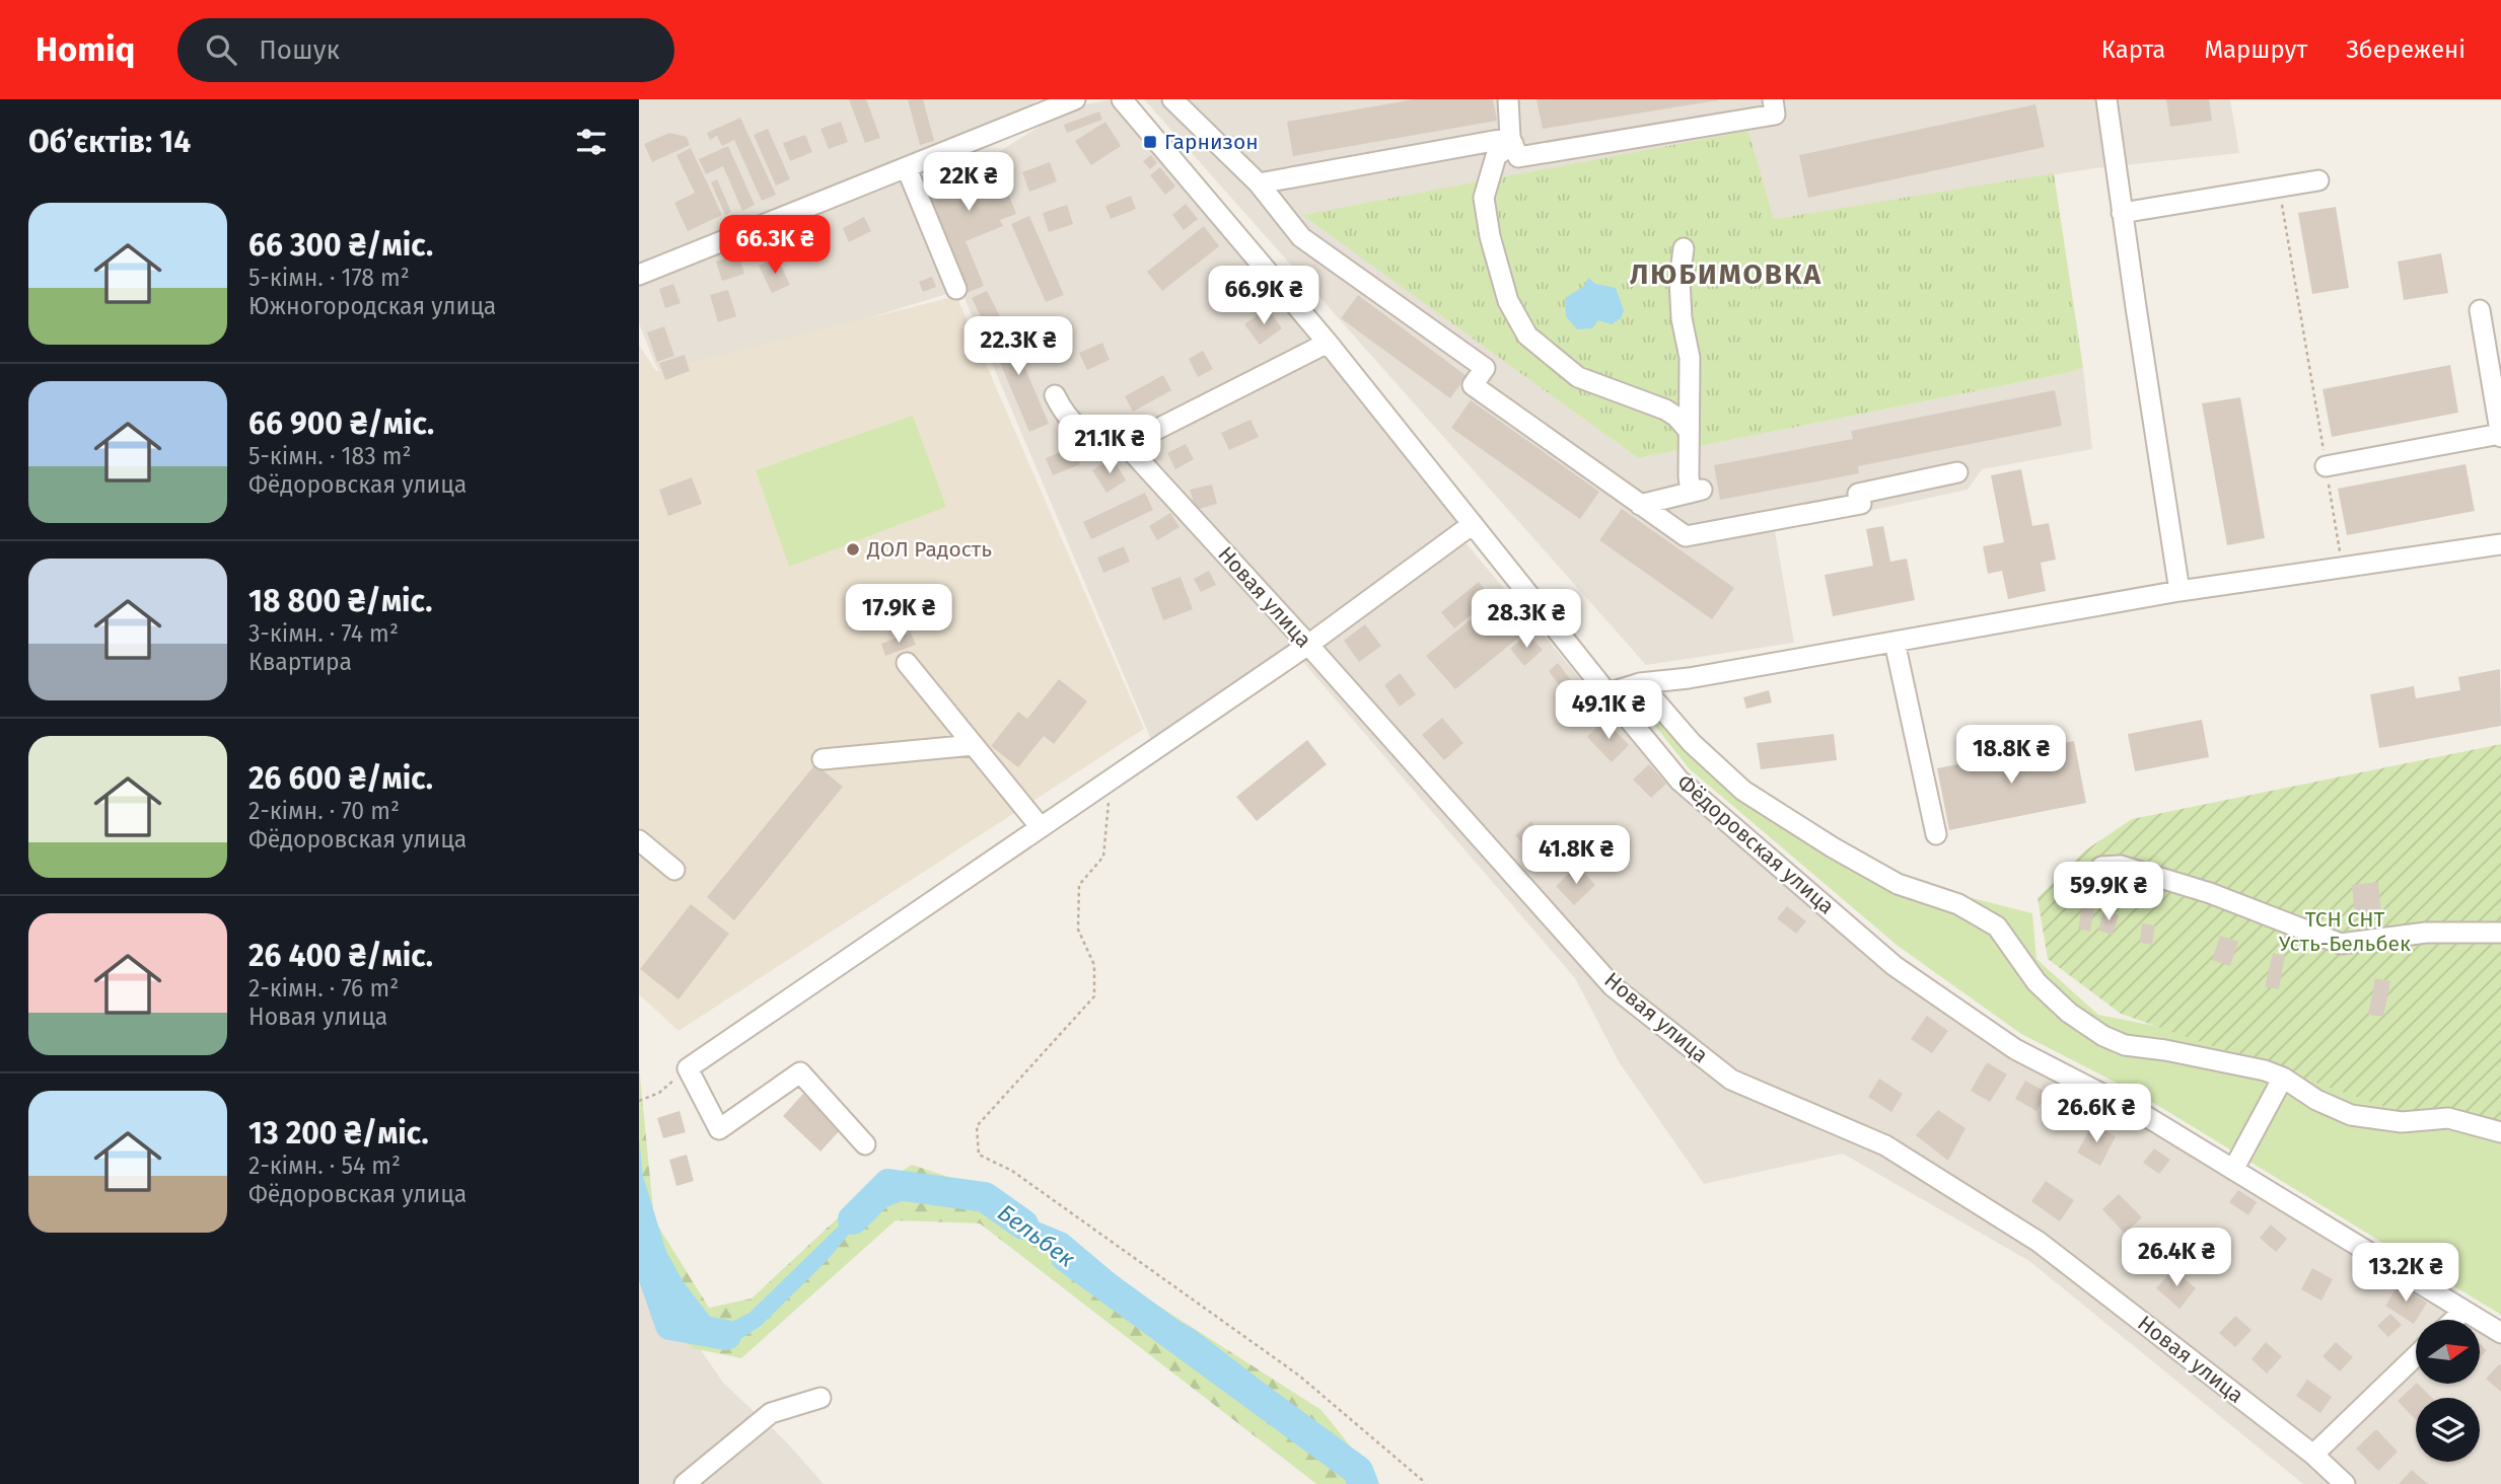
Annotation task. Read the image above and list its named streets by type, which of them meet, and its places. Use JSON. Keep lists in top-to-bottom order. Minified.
{"streets":{"street":["Новая улица","Фёдоровская улица"]},"districts":["ЛЮБИМОВКА"],"water":["Бельбек"],"parks":["ТСН СНТ Усть-Бельбек"],"places":{"transit":["Гарнизон"],"other":["ДОЛ Радость"]},"north":"right","page":{"header":"Homiq","search":"Пошук","nav":["Карта","Маршрут","Збережені"],"heading":"Об’єктів: 14","price":["22K ₴","66.3K ₴","66.9K ₴","22.3K ₴","21.1K ₴","17.9K ₴","28.3K ₴","49.1K ₴","18.8K ₴","41.8K ₴","59.9K ₴","26.6K ₴","26.4K ₴","13.2K ₴"],"list":[{"name":"66 300 ₴/міс.","note":"5-кімн. · 178 m² · Южногородская улица"},{"name":"66 900 ₴/міс.","note":"5-кімн. · 183 m² · Фёдоровская улица"},{"name":"18 800 ₴/міс.","note":"3-кімн. · 74 m² · Квартира"},{"name":"26 600 ₴/міс.","note":"2-кімн. · 70 m² · Фёдоровская улица"},{"name":"26 400 ₴/міс.","note":"2-кімн. · 76 m² · Новая улица"},{"name":"13 200 ₴/міс.","note":"2-кімн. · 54 m² · Фёдоровская улица"}]}}
